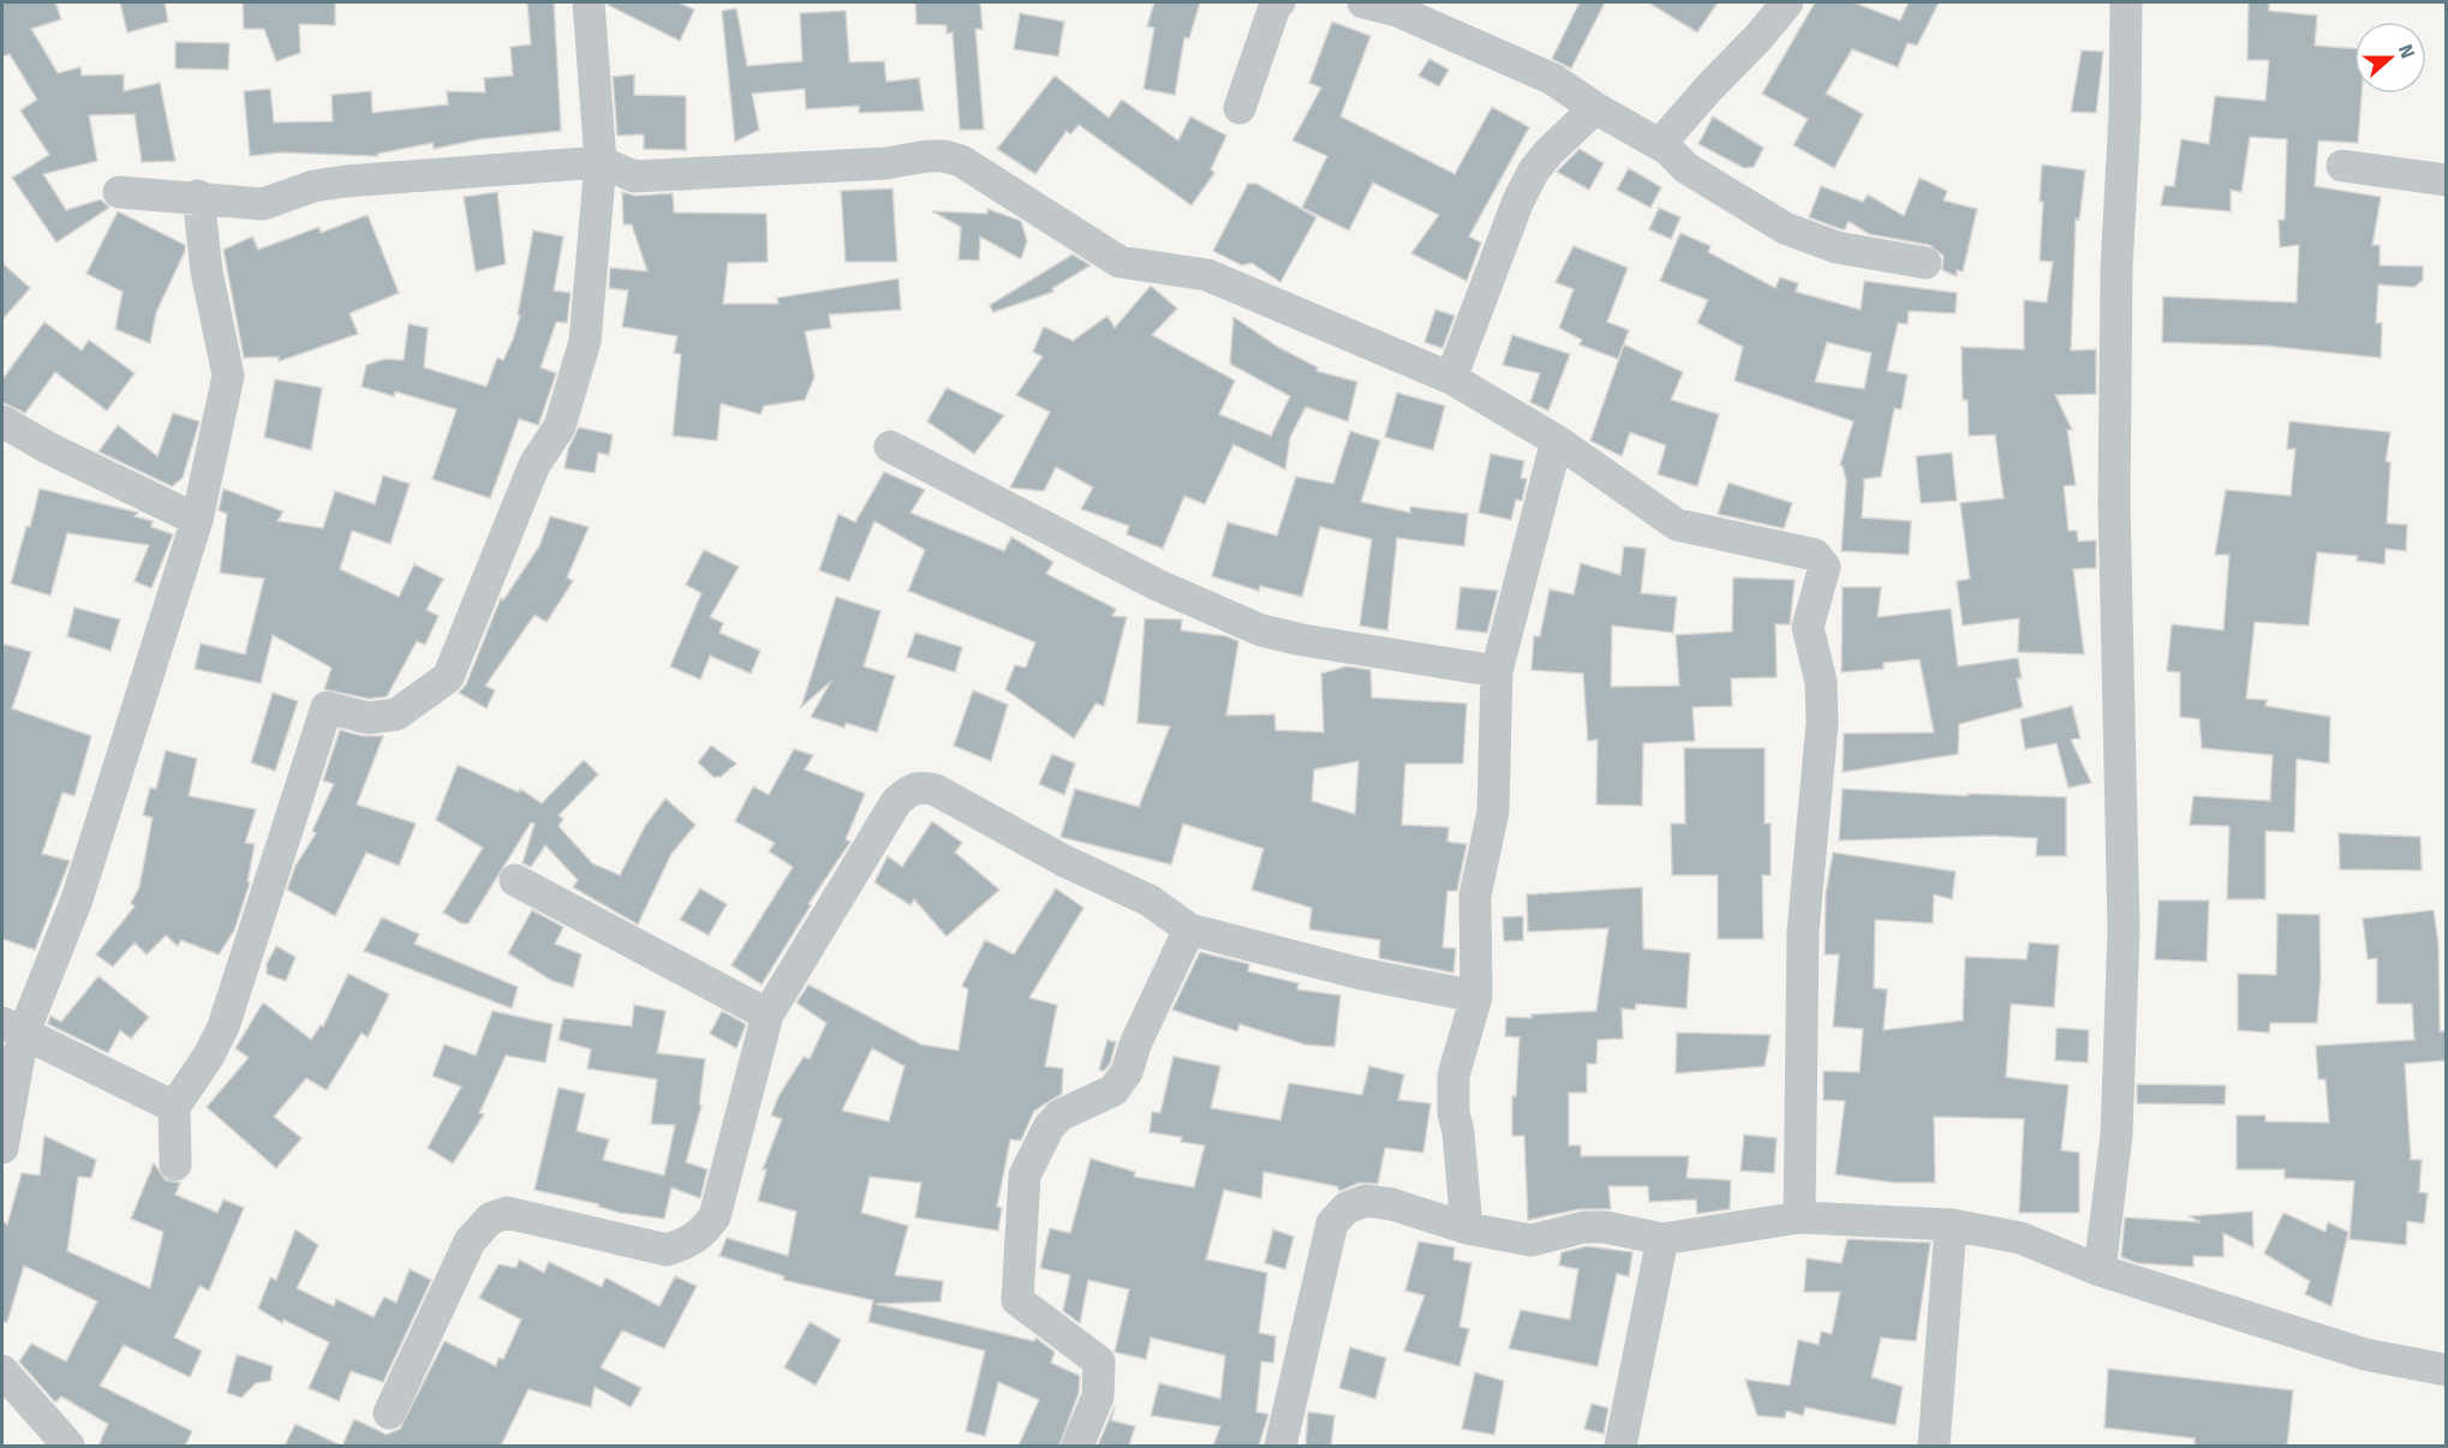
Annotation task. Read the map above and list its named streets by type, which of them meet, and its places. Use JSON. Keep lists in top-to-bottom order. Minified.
{"north":"right"}
